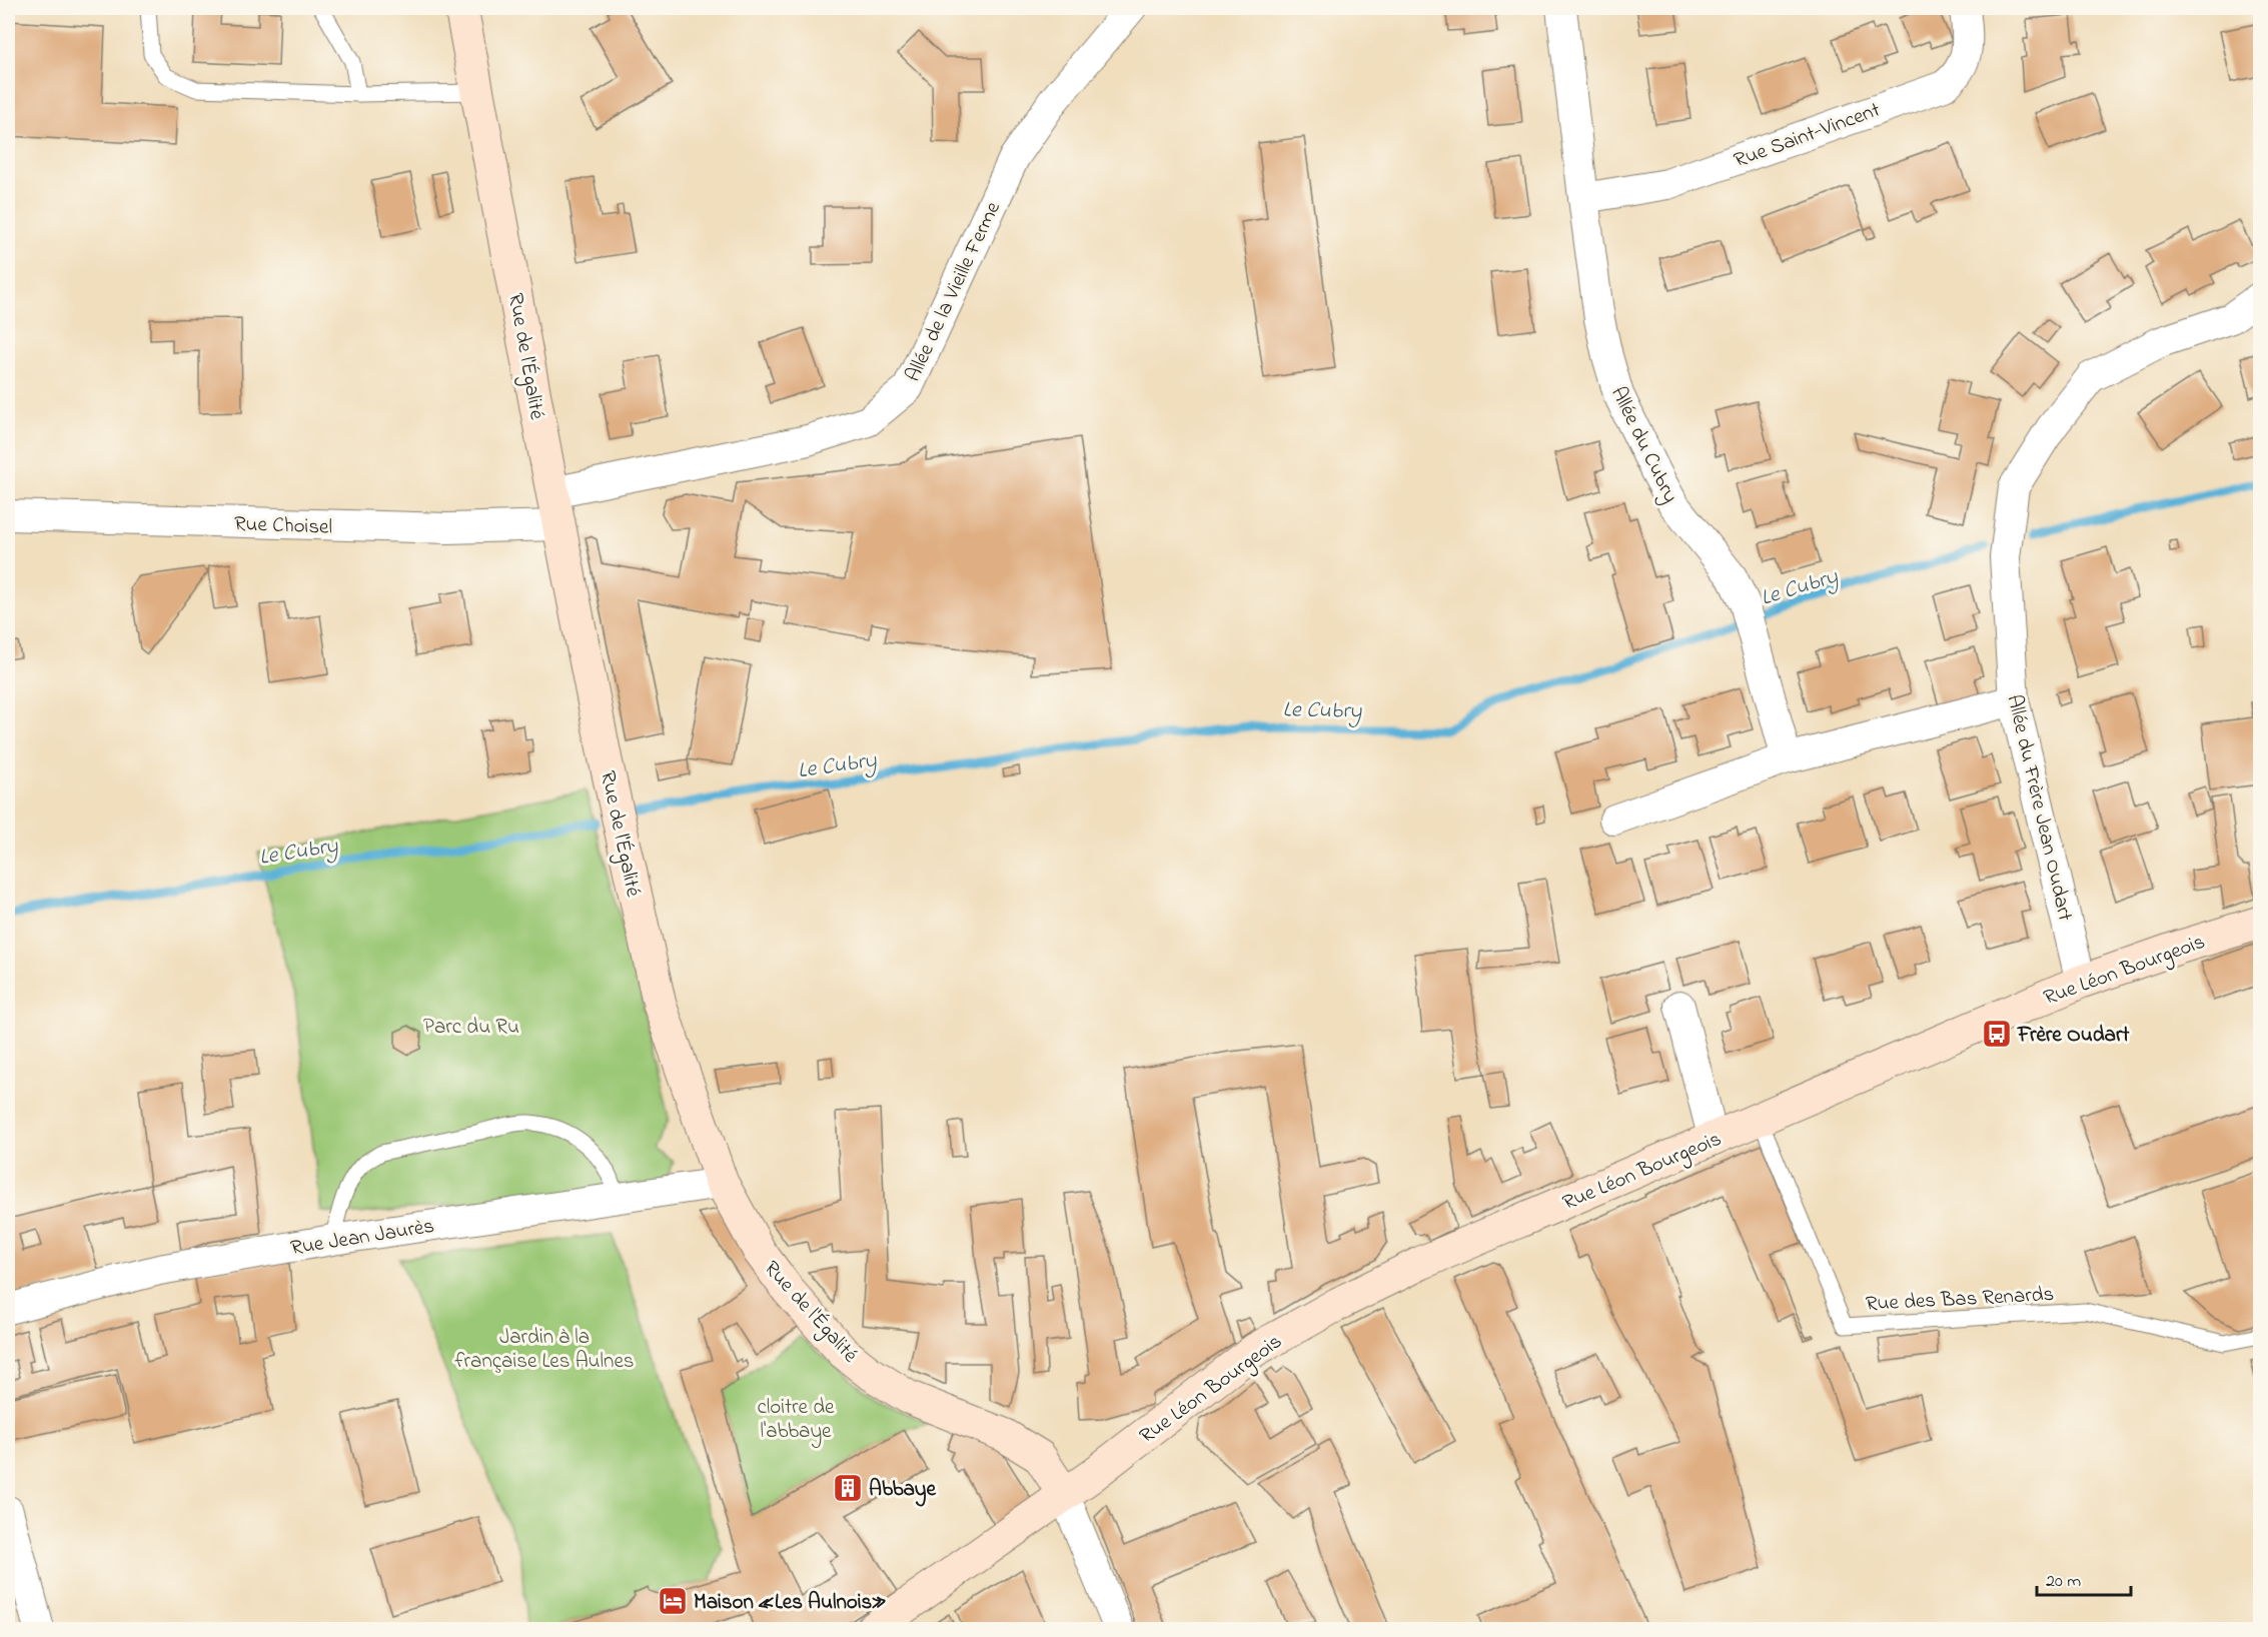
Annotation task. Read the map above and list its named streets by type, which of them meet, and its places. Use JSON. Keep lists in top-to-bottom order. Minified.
{"streets":{"street":["Rue Saint-Vincent","Allée de la Vieille Ferme","Rue de l'Égalité","Allée du Cubry","Rue Choisel","Allée du Frère Jean Oudart","Rue Léon Bourgeois","Rue Jean Jaurès"],"lane":["Rue des Bas Renards"]},"crossings":[["Rue Saint-Vincent","Allée du Cubry"],["Allée de la Vieille Ferme","Rue de l'Égalité"],["Rue de l'Égalité","Rue Choisel"],["Rue de l'Égalité","Rue Léon Bourgeois"],["Rue de l'Égalité","Rue Jean Jaurès"],["Allée du Frère Jean Oudart","Rue Léon Bourgeois"],["Rue Léon Bourgeois","Rue des Bas Renards"]],"water":["Le Cubry"],"parks":["Parc du Ru","Jardin à la française Les Aulnes","cloitre de l'abbaye"],"places":{"bus stop":["Frère Oudart"],"building":["Abbaye"],"hotel":["Maison «Les Aulnois»"]},"scale_bar":"20 m"}
